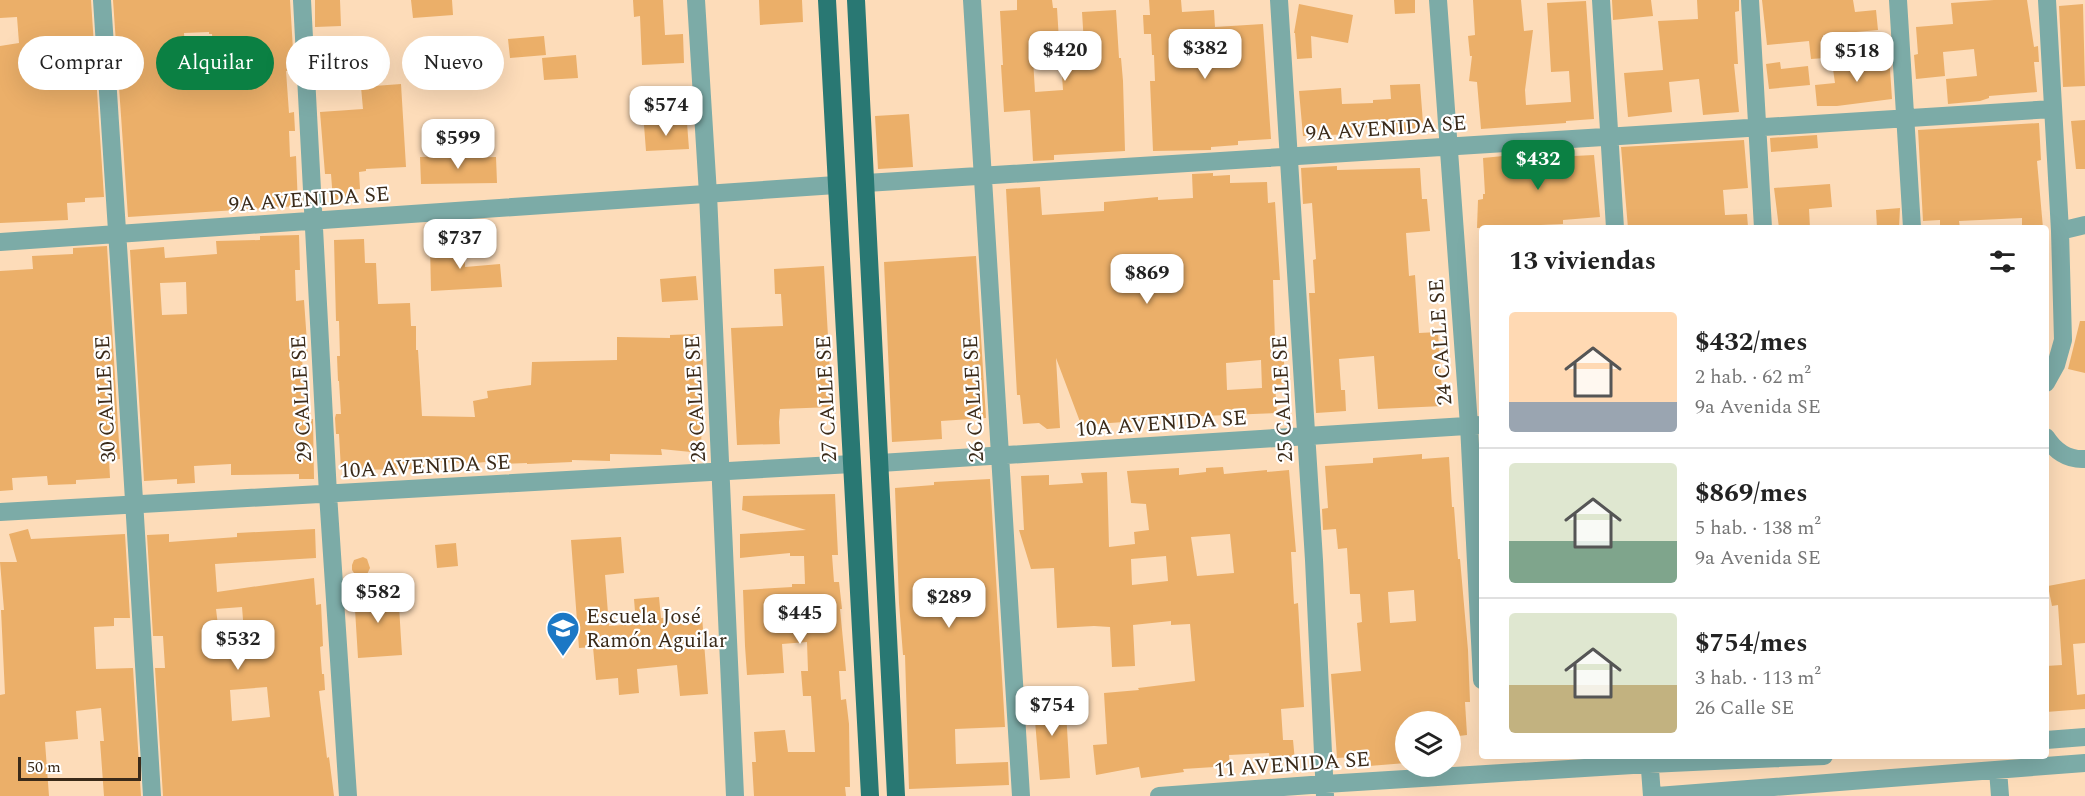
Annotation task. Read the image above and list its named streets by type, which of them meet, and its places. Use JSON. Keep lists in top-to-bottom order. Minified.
{"streets":{"main road":["27 CALLE SE"],"street":["9A AVENIDA SE","24 CALLE SE","30 CALLE SE","29 CALLE SE","28 CALLE SE","26 CALLE SE","25 CALLE SE","10A AVENIDA SE","11 AVENIDA SE"]},"crossings":[["9A AVENIDA SE","24 CALLE SE"],["9A AVENIDA SE","30 CALLE SE"],["9A AVENIDA SE","29 CALLE SE"],["9A AVENIDA SE","28 CALLE SE"],["9A AVENIDA SE","27 CALLE SE"],["9A AVENIDA SE","26 CALLE SE"],["9A AVENIDA SE","25 CALLE SE"],["24 CALLE SE","10A AVENIDA SE"],["30 CALLE SE","10A AVENIDA SE"],["29 CALLE SE","10A AVENIDA SE"],["28 CALLE SE","10A AVENIDA SE"],["27 CALLE SE","10A AVENIDA SE"],["26 CALLE SE","10A AVENIDA SE"],["25 CALLE SE","10A AVENIDA SE"],["25 CALLE SE","11 AVENIDA SE"]],"places":{"school or university":["Escuela José Ramón Aguilar"]},"scale_bar":"50 m","page":{"price":["$382","$420","$518","$574","$599","$432","$737","$869","$582","$289","$445","$532","$754"],"chip":["Comprar","Alquilar","Filtros","Nuevo"],"heading":"13 viviendas","list":[{"name":"$432/mes","note":"2 hab. · 62 m² · 9a Avenida SE"},{"name":"$869/mes","note":"5 hab. · 138 m² · 9a Avenida SE"},{"name":"$754/mes","note":"3 hab. · 113 m² · 26 Calle SE"}],"scale":"50 m"}}
